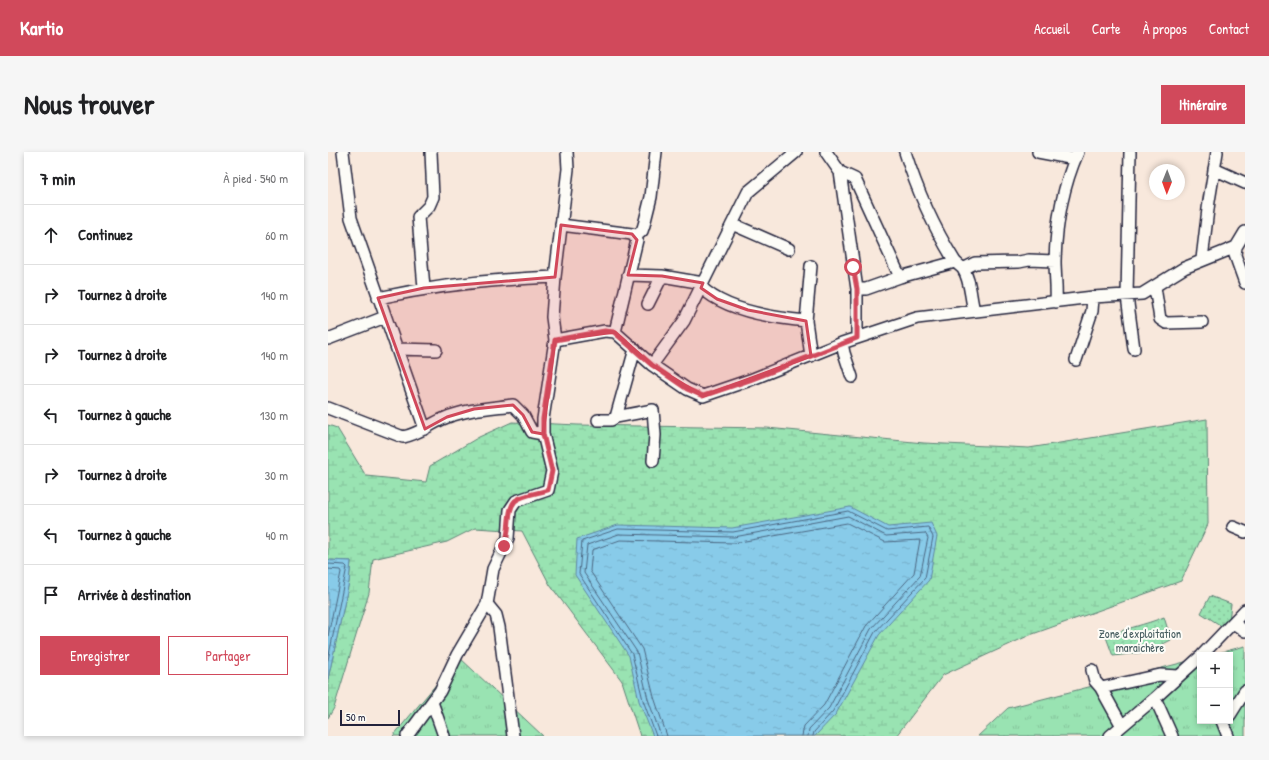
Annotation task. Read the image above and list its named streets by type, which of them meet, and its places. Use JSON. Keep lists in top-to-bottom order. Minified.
{"parks":["Zone d'exploitation maraichère"],"scale_bar":"50 m","north":"bottom","page":{"header":"Kartio","nav":["Accueil","Carte","À propos","Contact"],"title":"Nous trouver","buttons":["Itinéraire",["Enregistrer","Partager"]],"heading":["7 min","À pied · 540 m"],"list":[["Continuez","60 m"],["Tournez à droite","140 m"],["Tournez à droite","140 m"],["Tournez à gauche","130 m"],["Tournez à droite","30 m"],["Tournez à gauche","40 m"],"Arrivée à destination"],"map_buttons":["+","−"],"scale":"50 m"}}
